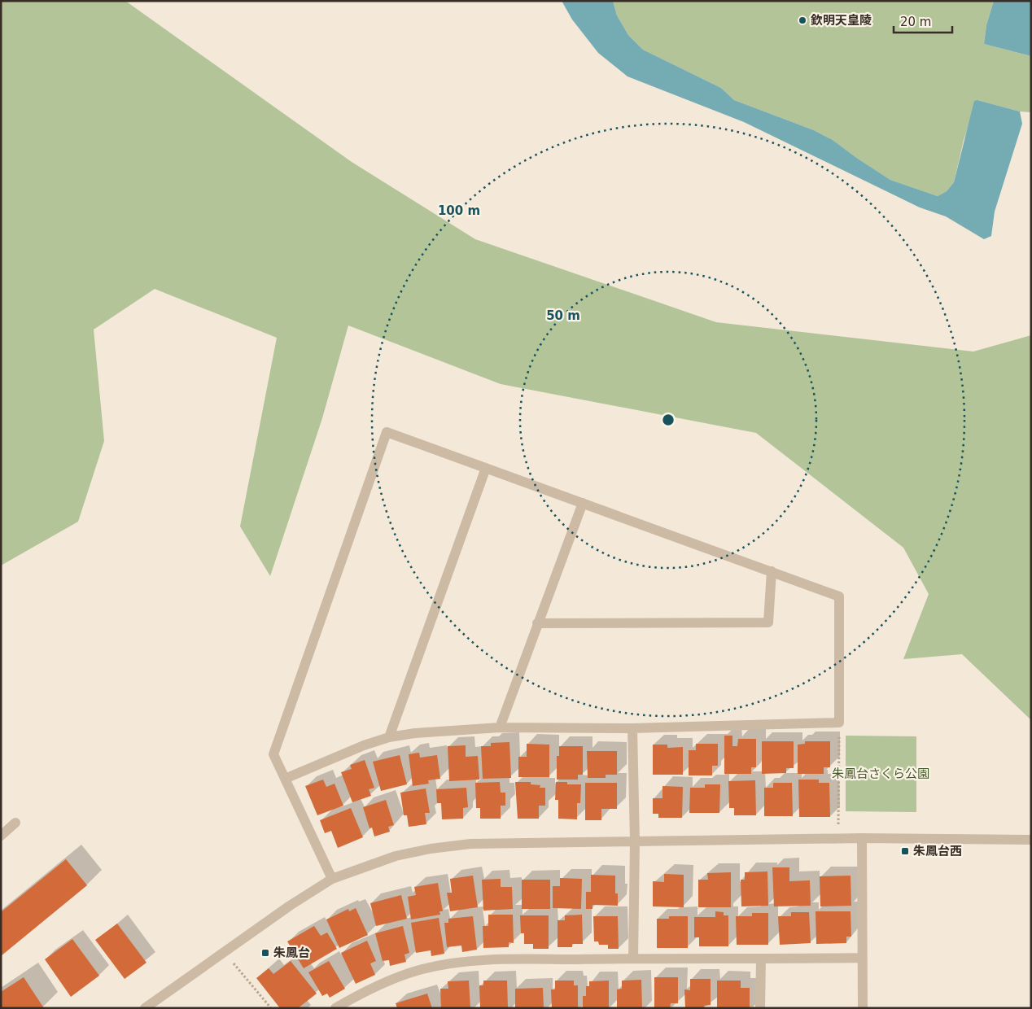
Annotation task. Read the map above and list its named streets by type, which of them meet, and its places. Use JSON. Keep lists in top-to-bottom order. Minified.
{"parks":["朱鳳台さくら公園"],"places":{"other":["欽明天皇陵"],"transit":["朱鳳台西","朱鳳台"]},"scale_bar":"20 m","rings":["100 m","50 m"]}
